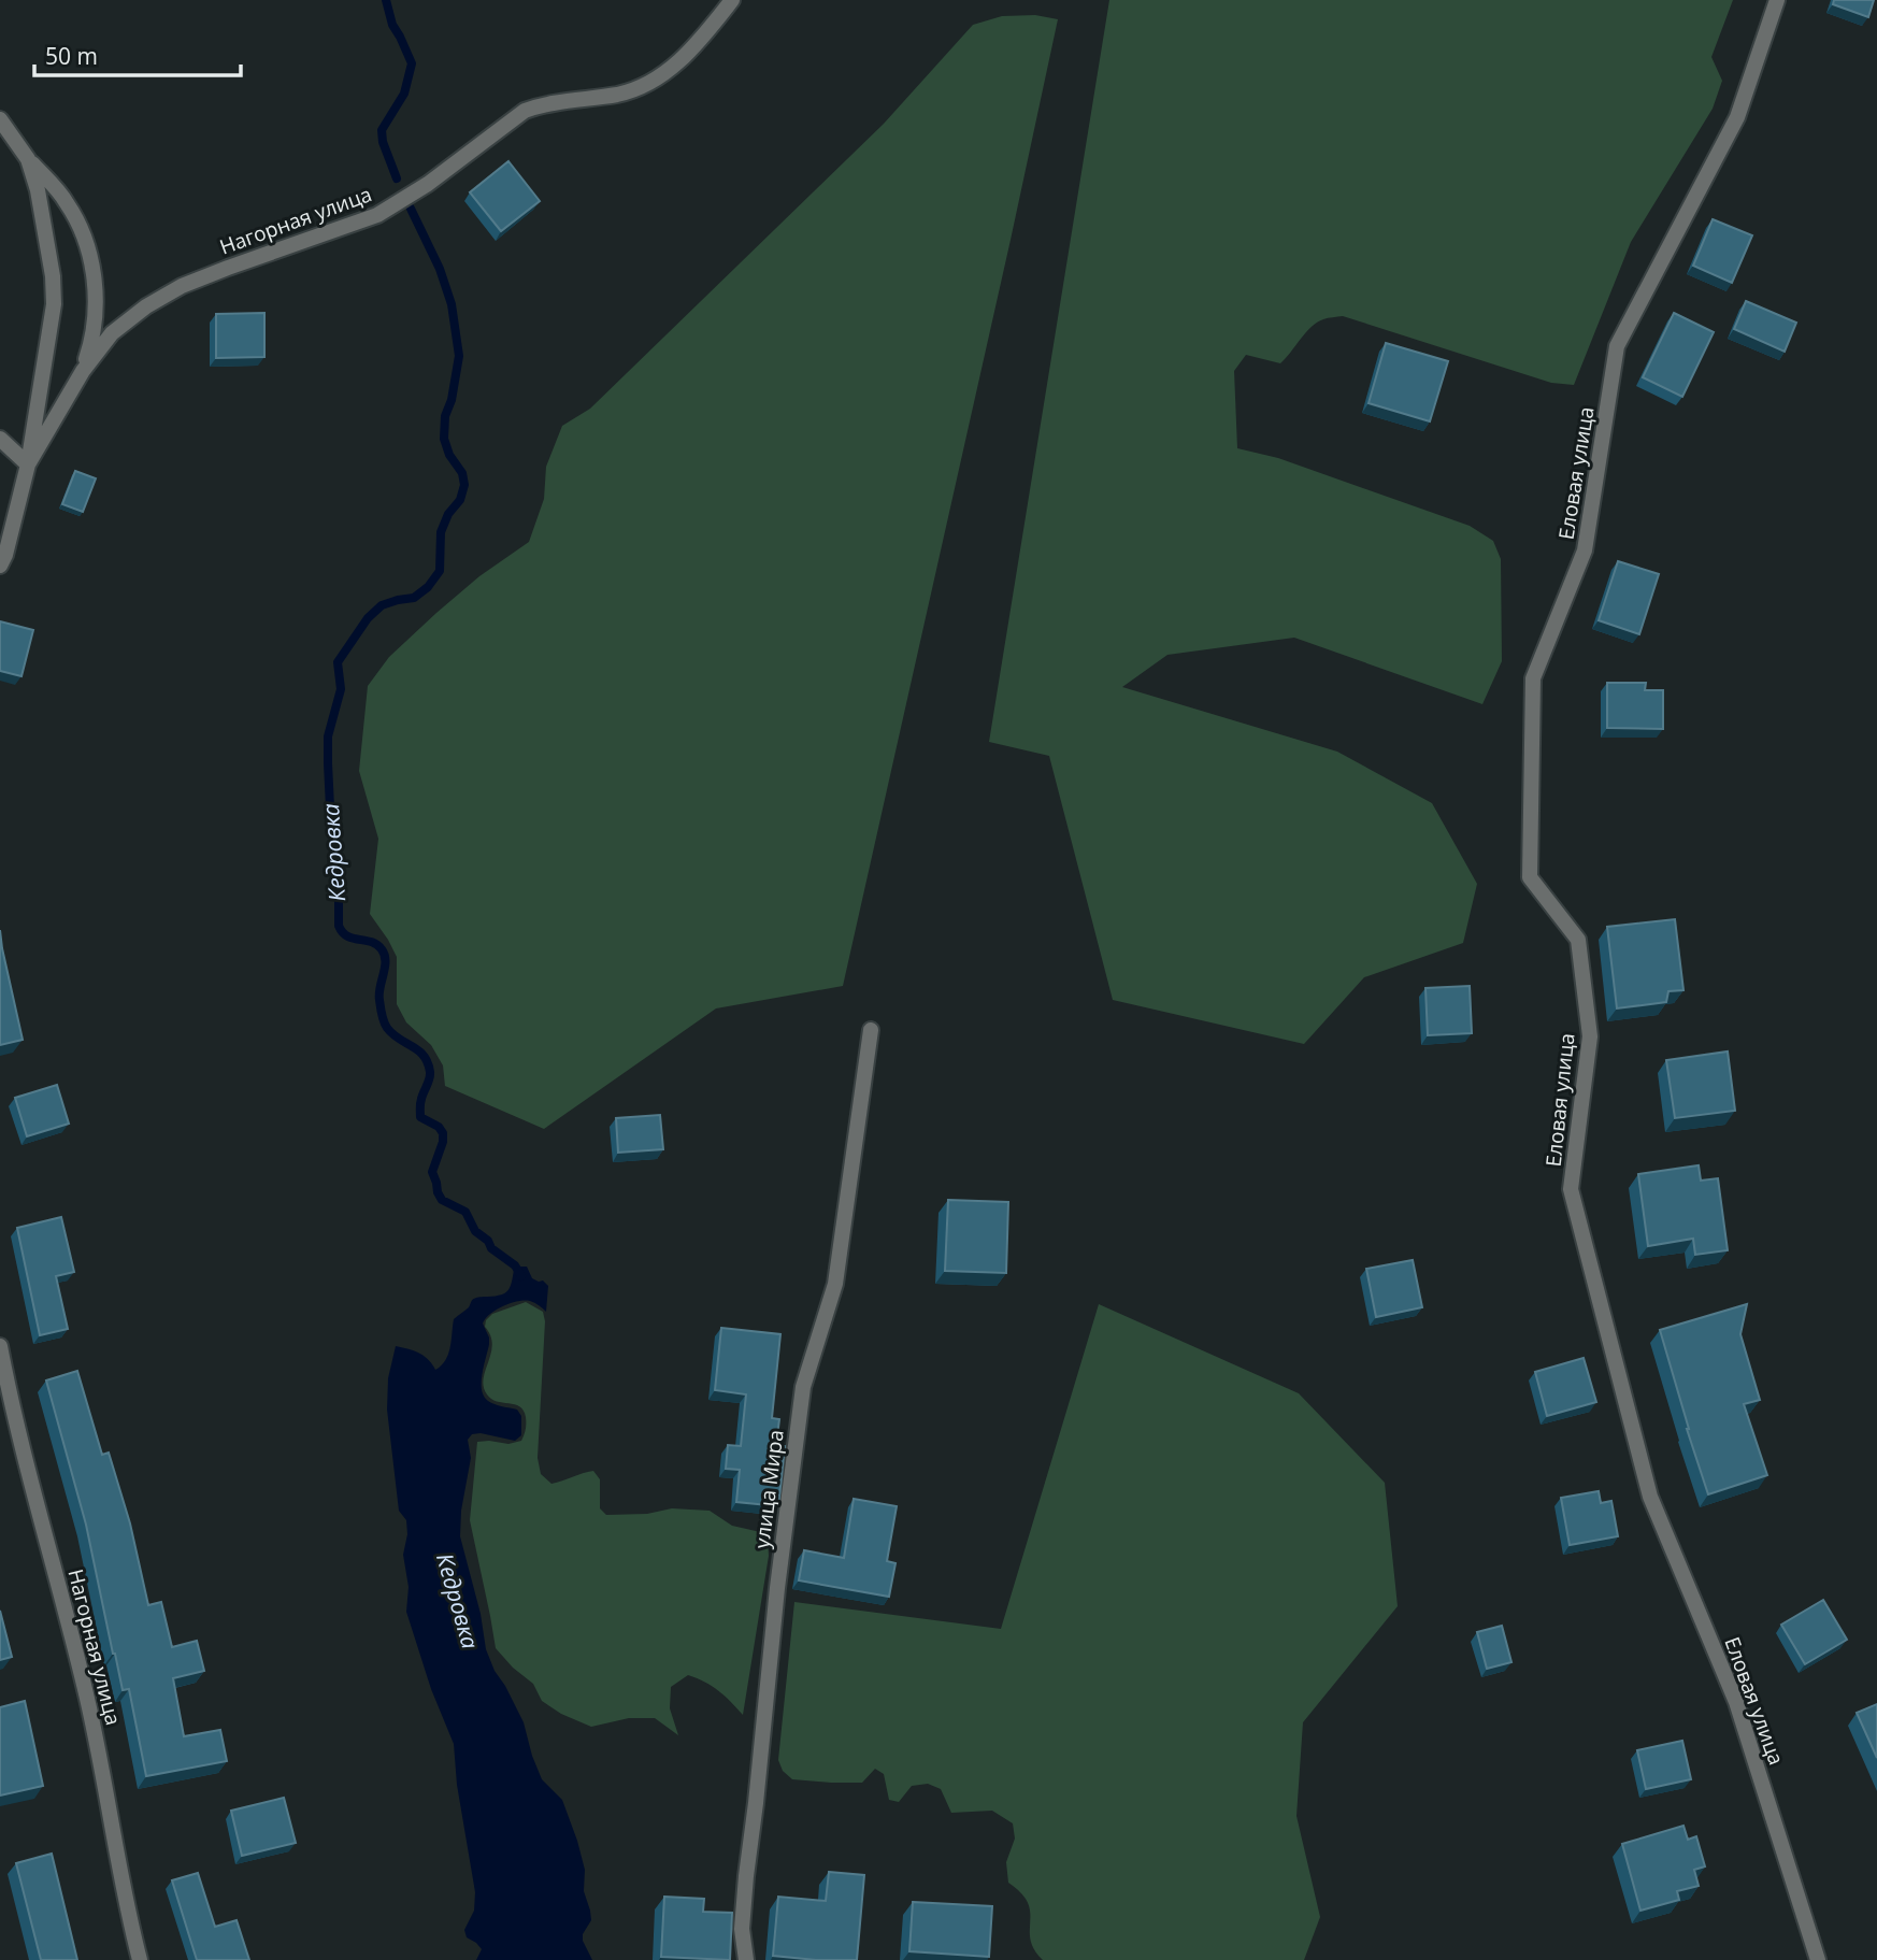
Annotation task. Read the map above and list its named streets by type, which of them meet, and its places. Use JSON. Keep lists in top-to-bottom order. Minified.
{"streets":{"street":["Нагорная улица","Еловая улица","улица Мира"]},"water":["Кедровка"],"scale_bar":"50 m"}
